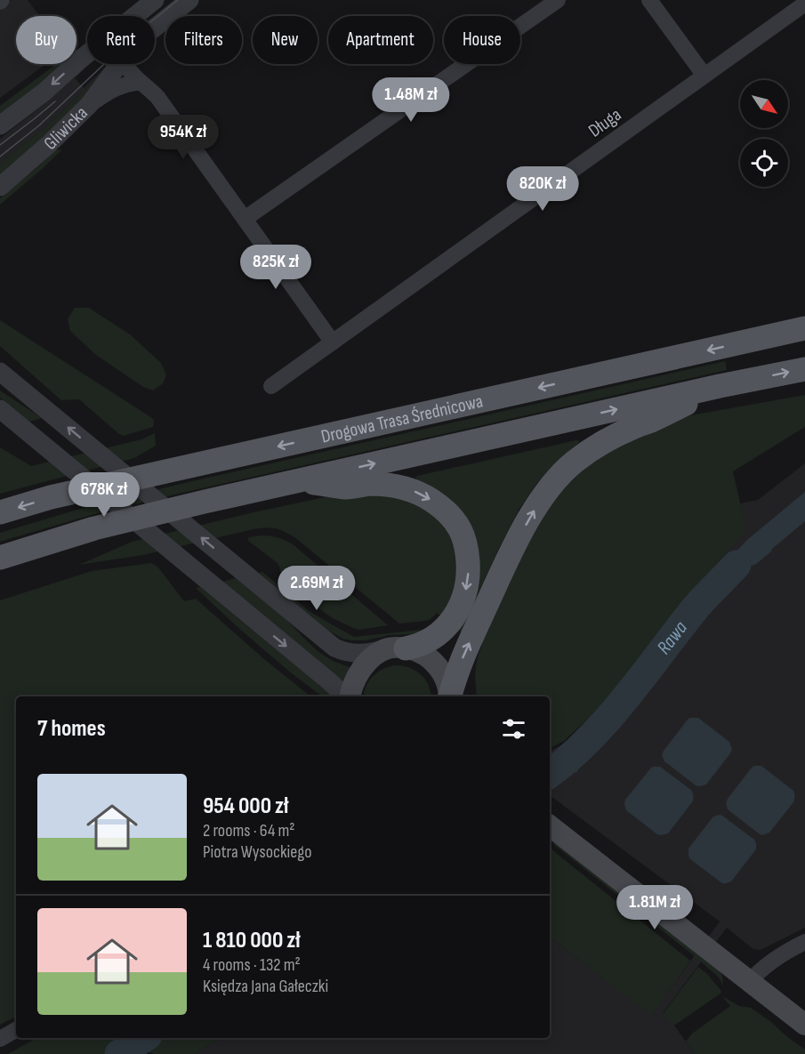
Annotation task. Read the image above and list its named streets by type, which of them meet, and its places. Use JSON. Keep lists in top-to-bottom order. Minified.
{"streets":{"main road":["Drogowa Trasa Średnicowa"],"street":["Długa","Gliwicka"]},"water":["Rawa"],"north":"bottom right","page":{"chip":["Buy","Rent","Filters","New","Apartment","House"],"price":["1.48M zł","954K zł","820K zł","825K zł","678K zł","2.69M zł","1.81M zł"],"heading":"7 homes","list":[{"name":"954 000 zł","note":"2 rooms · 64 m² · Piotra Wysockiego"},{"name":"1 810 000 zł","note":"4 rooms · 132 m² · Księdza Jana Gałeczki"}]}}
